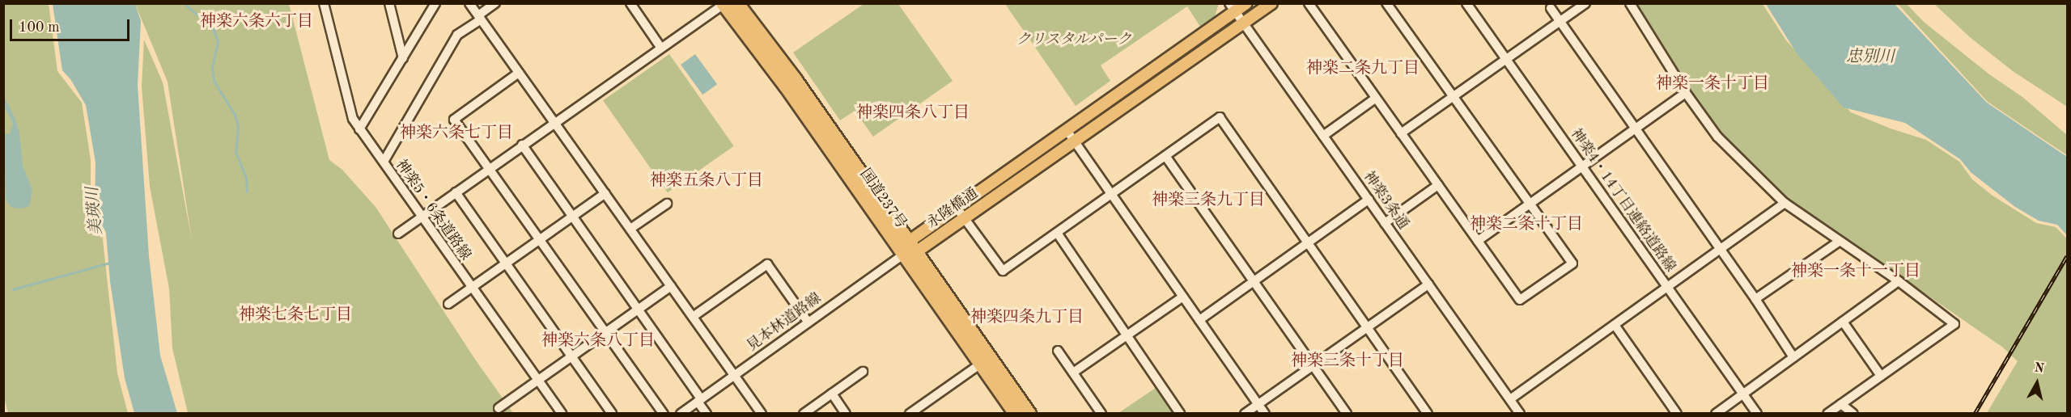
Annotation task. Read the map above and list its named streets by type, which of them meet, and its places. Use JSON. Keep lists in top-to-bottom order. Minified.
{"streets":{"highway":["国道237号"],"main road":["永隆橋通"],"street":["神楽3条通","神楽4・14丁目連絡道路線","神楽5・6条道路線","見本林道路線"]},"crossings":[["国道237号","永隆橋通"],["国道237号","見本林道路線"],["神楽3条通","永隆橋通"],["永隆橋通","見本林道路線"]],"districts":["神楽六条六丁目","神楽二条九丁目","神楽一条十丁目","神楽四条八丁目","神楽六条七丁目","神楽五条八丁目","神楽三条九丁目","神楽二条十丁目","神楽一条十一丁目","神楽七条七丁目","神楽四条九丁目","神楽六条八丁目","神楽三条十丁目"],"water":["忠別川","美瑛川"],"parks":["クリスタルパーク"],"scale_bar":"100 m","north":"top"}
